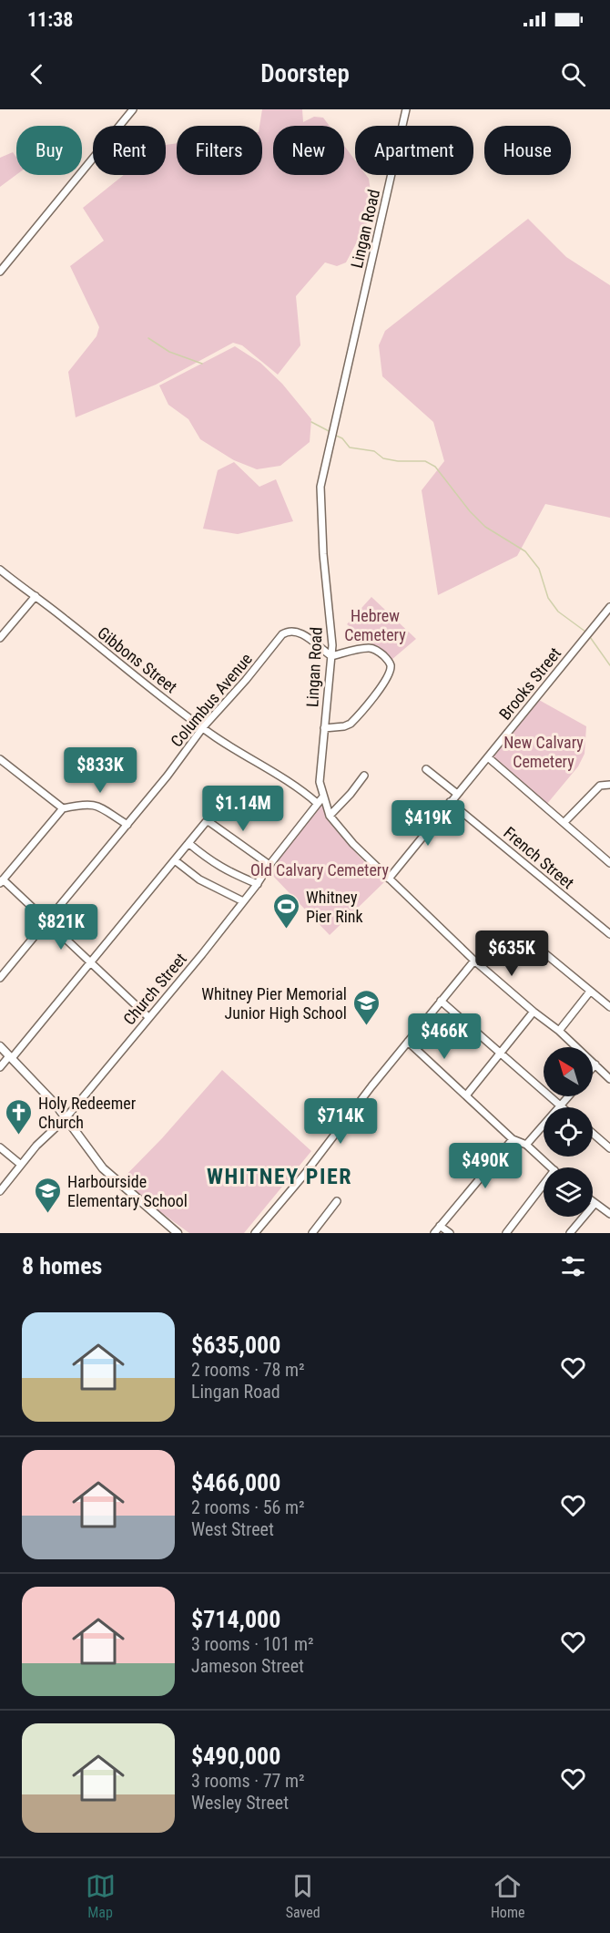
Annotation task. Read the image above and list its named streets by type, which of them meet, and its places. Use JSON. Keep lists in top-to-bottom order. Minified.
{"streets":{"street":["Lingan Road","Gibbons Street","Brooks Street","Columbus Avenue","French Street","Church Street"]},"crossings":[["Lingan Road","Brooks Street"],["Lingan Road","Columbus Avenue"],["Lingan Road","Church Street"],["Gibbons Street","Columbus Avenue"],["Gibbons Street","Church Street"],["Brooks Street","French Street"]],"districts":["WHITNEY PIER"],"parks":["Hebrew Cemetery","New Calvary Cemetery","Old Calvary Cemetery"],"places":{"sports":["Whitney Pier Rink"],"school or university":["Whitney Pier Memorial Junior High School","Harbourside Elementary School"],"church":["Holy Redeemer Church"]},"north":"top left","page":{"status":"11:38","header":"Doorstep","chip":["Buy","Rent","Filters","New","Apartment","House"],"price":["$833K","$1.14M","$419K","$821K","$635K","$466K","$714K","$490K"],"heading":"8 homes","list":[{"name":"$635,000","note":"2 rooms · 78 m² · Lingan Road"},{"name":"$466,000","note":"2 rooms · 56 m² · West Street"},{"name":"$714,000","note":"3 rooms · 101 m² · Jameson Street"},{"name":"$490,000","note":"3 rooms · 77 m² · Wesley Street"}],"tabs":["Map","Saved","Home"]}}
